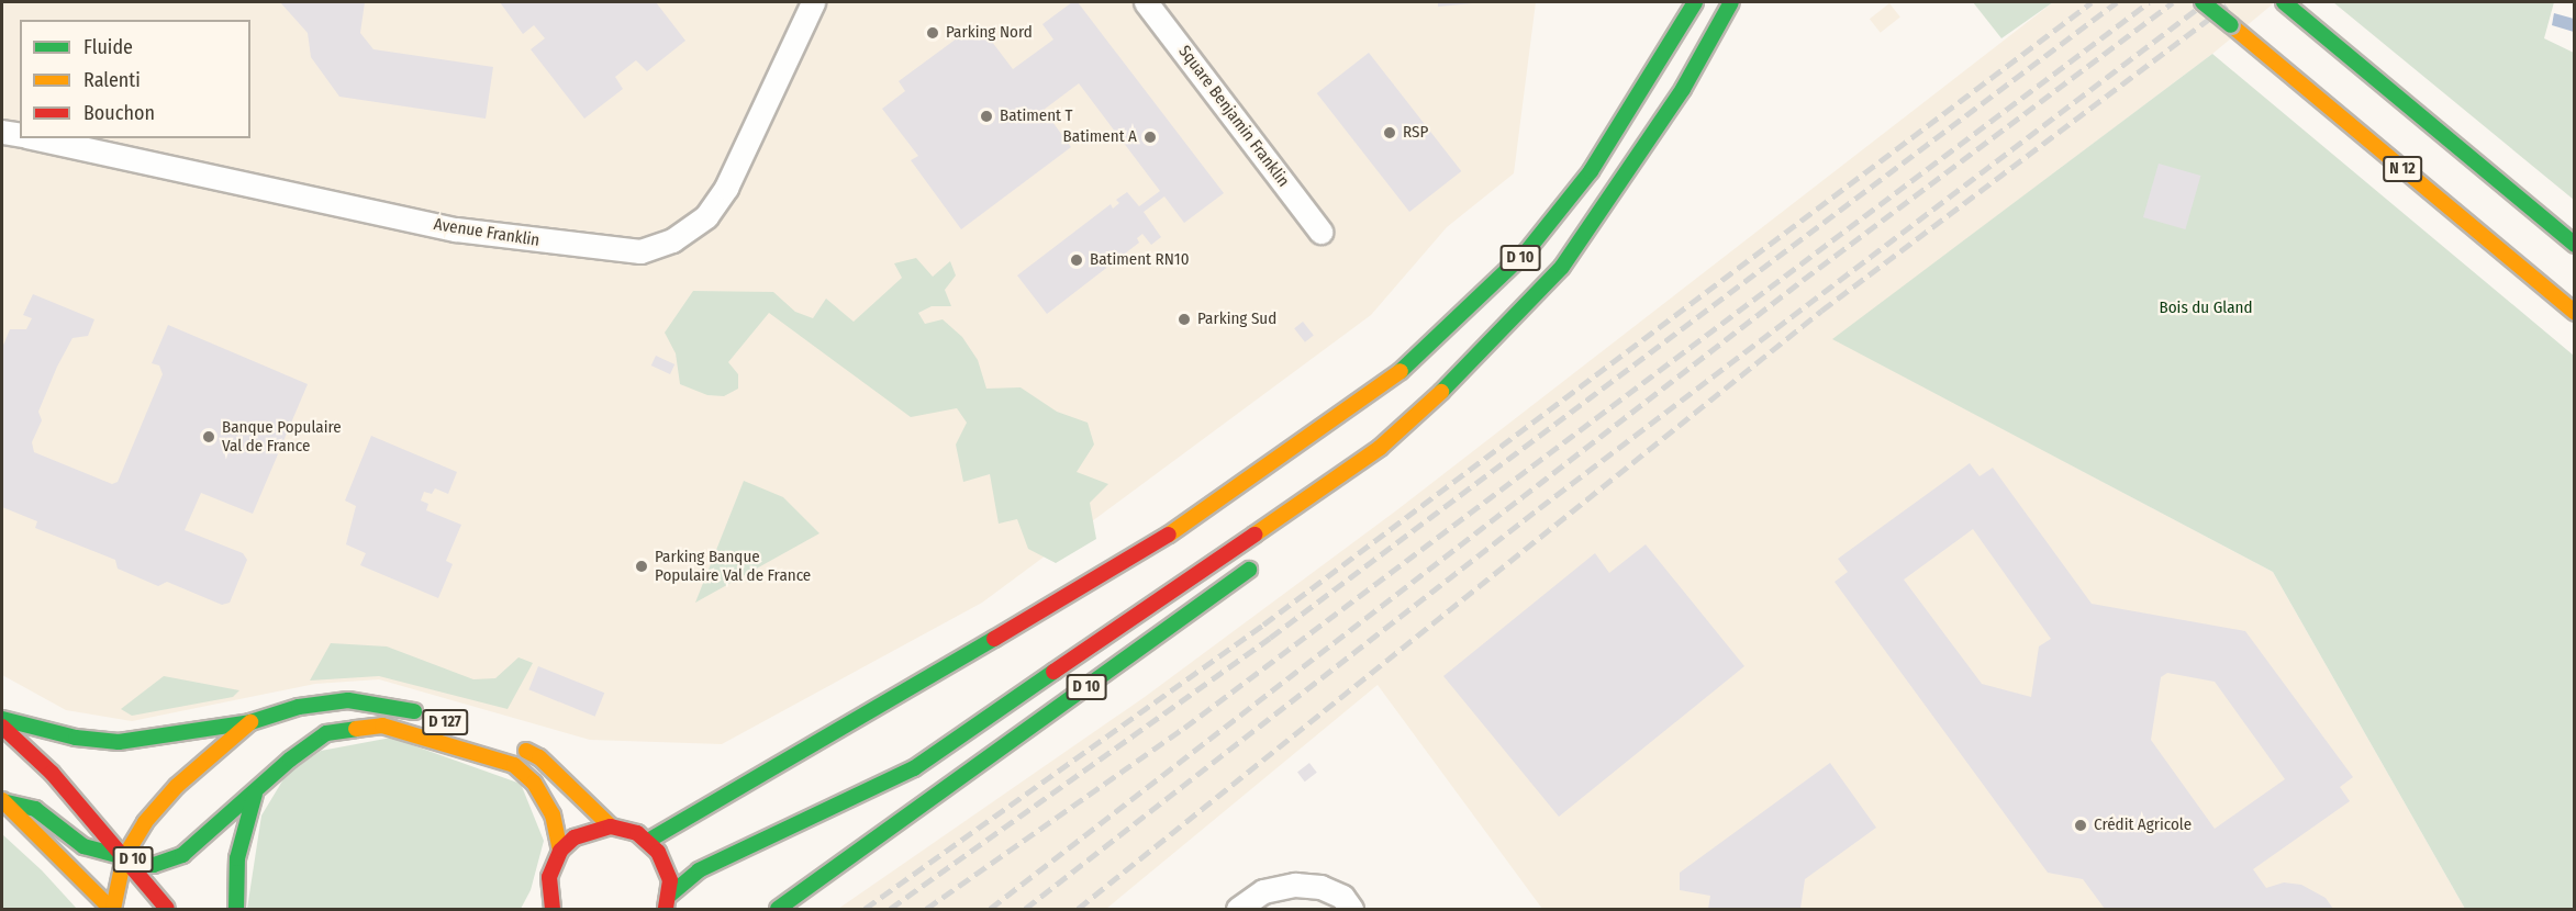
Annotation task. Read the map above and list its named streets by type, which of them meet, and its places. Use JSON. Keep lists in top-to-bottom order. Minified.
{"streets":{"main road":["N 12","D 10","D 127"],"street":["Square Benjamin Franklin","Avenue Franklin"]},"crossings":[["D 10","D 127"]],"parks":["Bois du Gland"],"places":["Parking Nord","Batiment T","RSP","Batiment A","Batiment RN10","Parking Sud","Banque Populaire Val de France","Parking Banque Populaire Val de France","Crédit Agricole"],"legend":["Fluide","Ralenti","Bouchon"]}
